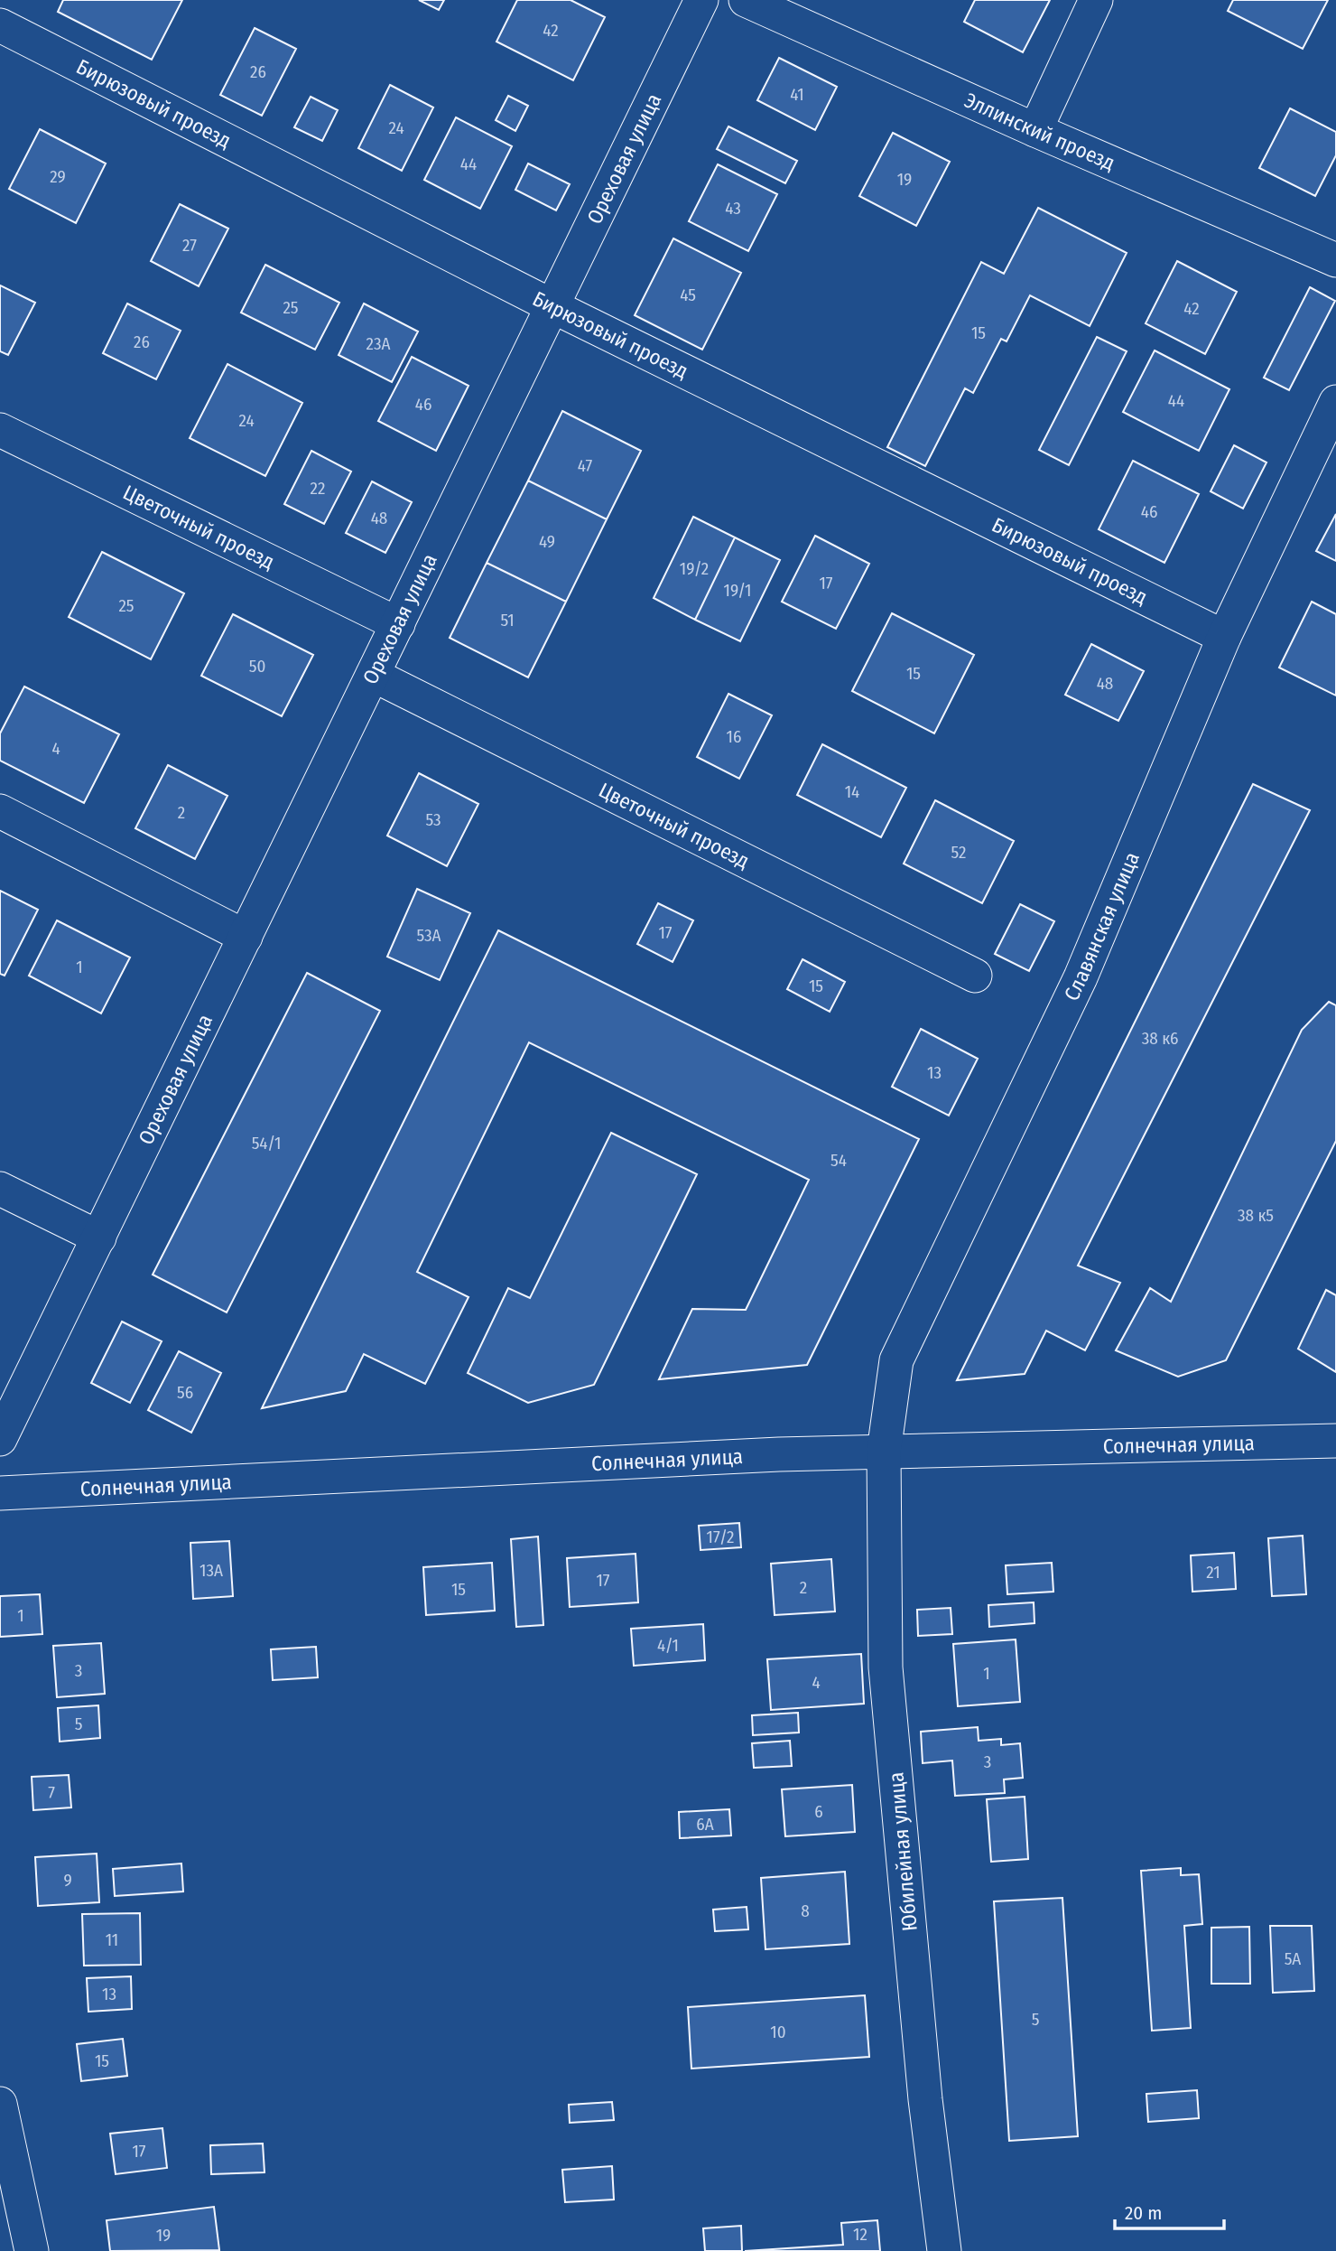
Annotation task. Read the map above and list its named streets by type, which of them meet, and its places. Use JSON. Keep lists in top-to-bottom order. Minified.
{"streets":{"street":["Бирюзовый проезд","Эллинский проезд","Ореховая улица","Цветочный проезд","Славянская улица","Солнечная улица","Юбилейная улица"]},"crossings":[["Бирюзовый проезд","Ореховая улица"],["Бирюзовый проезд","Славянская улица"],["Ореховая улица","Цветочный проезд"],["Славянская улица","Солнечная улица"],["Славянская улица","Юбилейная улица"],["Солнечная улица","Юбилейная улица"]],"house_numbers":["42","26","41","24","44","29","19","43","27","45","25","42","15","26","23А","44","46","24","47","22","46","48","49","19/2","17","19/1","25","51","50","15","48","16","4","14","2","53","52","17","53А","1","15","38 к6","13","54/1","54","38 к5","56","17/2","13А","21","17","2","15","1","4/1","3","1","4","5","3","7","6","6А","9","8","11","5А","13","5","10","15","17","12","19"],"scale_bar":"20 m"}
